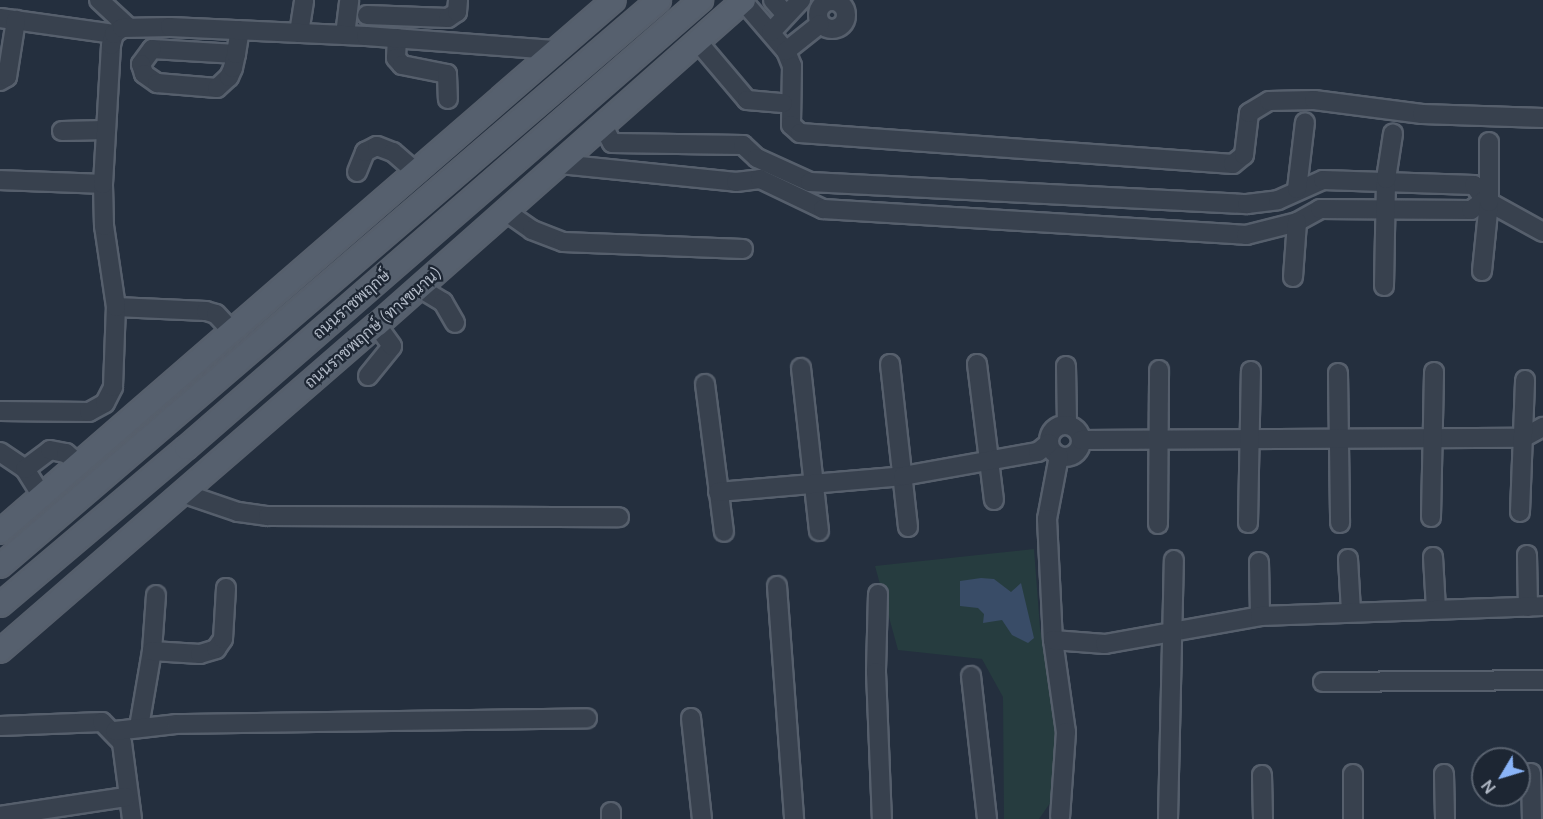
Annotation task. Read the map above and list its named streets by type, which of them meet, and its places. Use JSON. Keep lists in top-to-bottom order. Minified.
{"streets":{"main road":["ถนนราชพฤกษ์","ถนนราชพฤกษ์ (ทางขนาน)"]},"north":"bottom left"}
